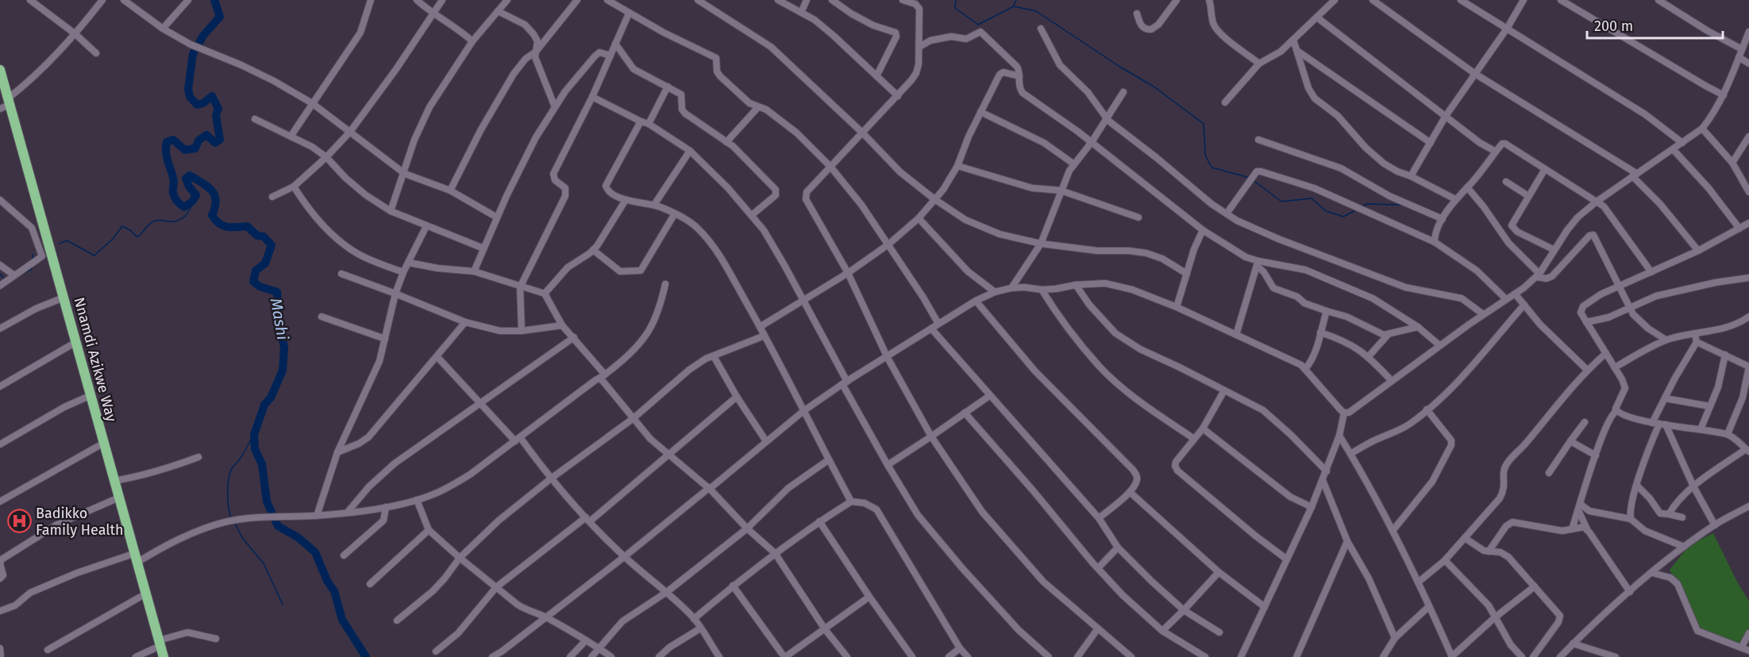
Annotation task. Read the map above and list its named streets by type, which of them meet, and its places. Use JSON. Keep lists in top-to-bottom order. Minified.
{"streets":{"highway":["Nnamdi Azikwe Way"]},"water":["Mashi"],"places":{"hospital":["Badikko Family Health"]},"scale_bar":"200 m"}
